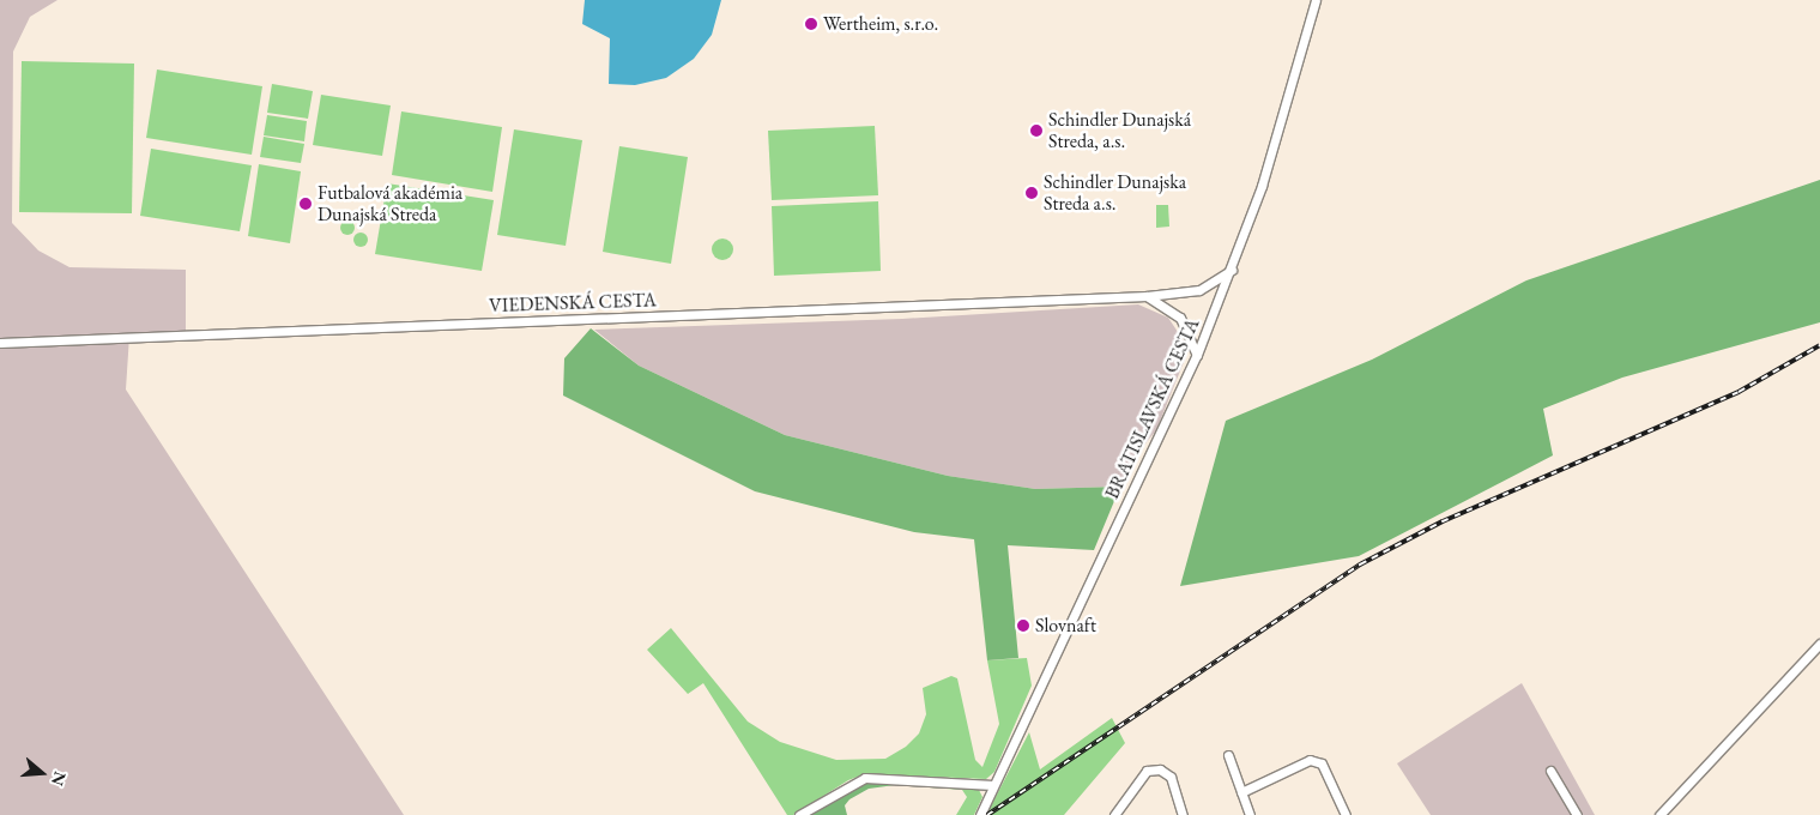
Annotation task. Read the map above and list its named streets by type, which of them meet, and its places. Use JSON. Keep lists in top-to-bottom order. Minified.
{"streets":{"street":["VIEDENSKÁ CESTA","BRATISLAVSKÁ CESTA"]},"crossings":[["VIEDENSKÁ CESTA","BRATISLAVSKÁ CESTA"]],"places":["Wertheim, s.r.o.","Schindler Dunajská Streda, a.s.","Schindler Dunajska Streda a.s.","Futbalová akadémia Dunajská Streda","Slovnaft"],"north":"right"}
